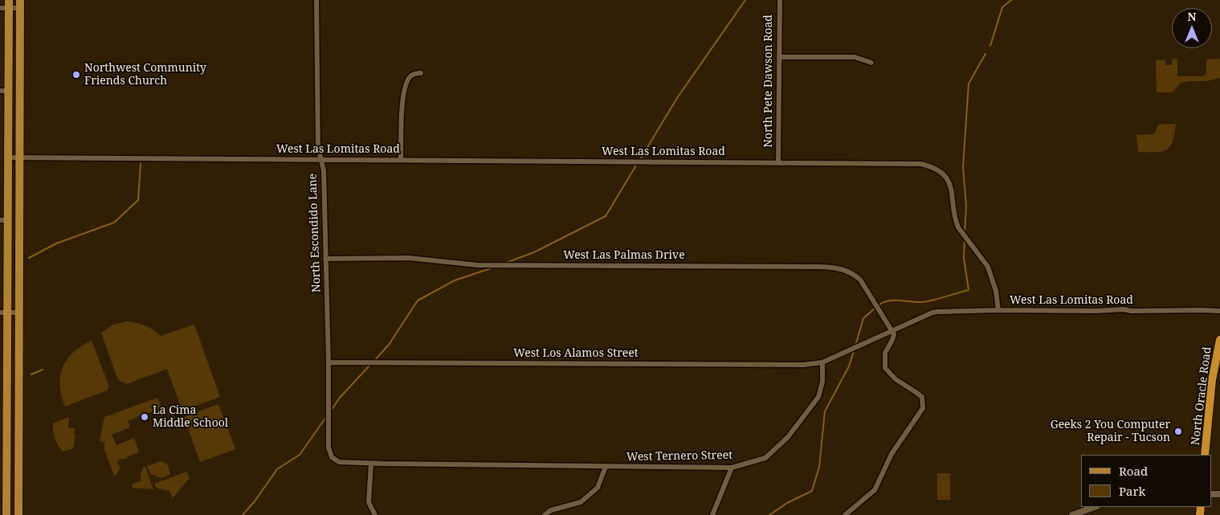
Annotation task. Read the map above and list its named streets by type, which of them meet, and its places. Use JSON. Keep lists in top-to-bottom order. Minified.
{"streets":{"highway":["North Oracle Road"],"street":["North Pete Dawson Road","West Las Lomitas Road","North Escondido Lane","West Las Palmas Drive","West Los Alamos Street","West Ternero Street"]},"crossings":[["North Pete Dawson Road","West Las Lomitas Road"],["West Las Lomitas Road","North Escondido Lane"],["North Escondido Lane","West Las Palmas Drive"],["North Escondido Lane","West Los Alamos Street"],["North Escondido Lane","West Ternero Street"],["West Los Alamos Street","West Ternero Street"]],"places":["Northwest Community Friends Church","La Cima Middle School","Geeks 2 You Computer Repair - Tucson"],"legend":["Road","Park"],"north":"top"}
